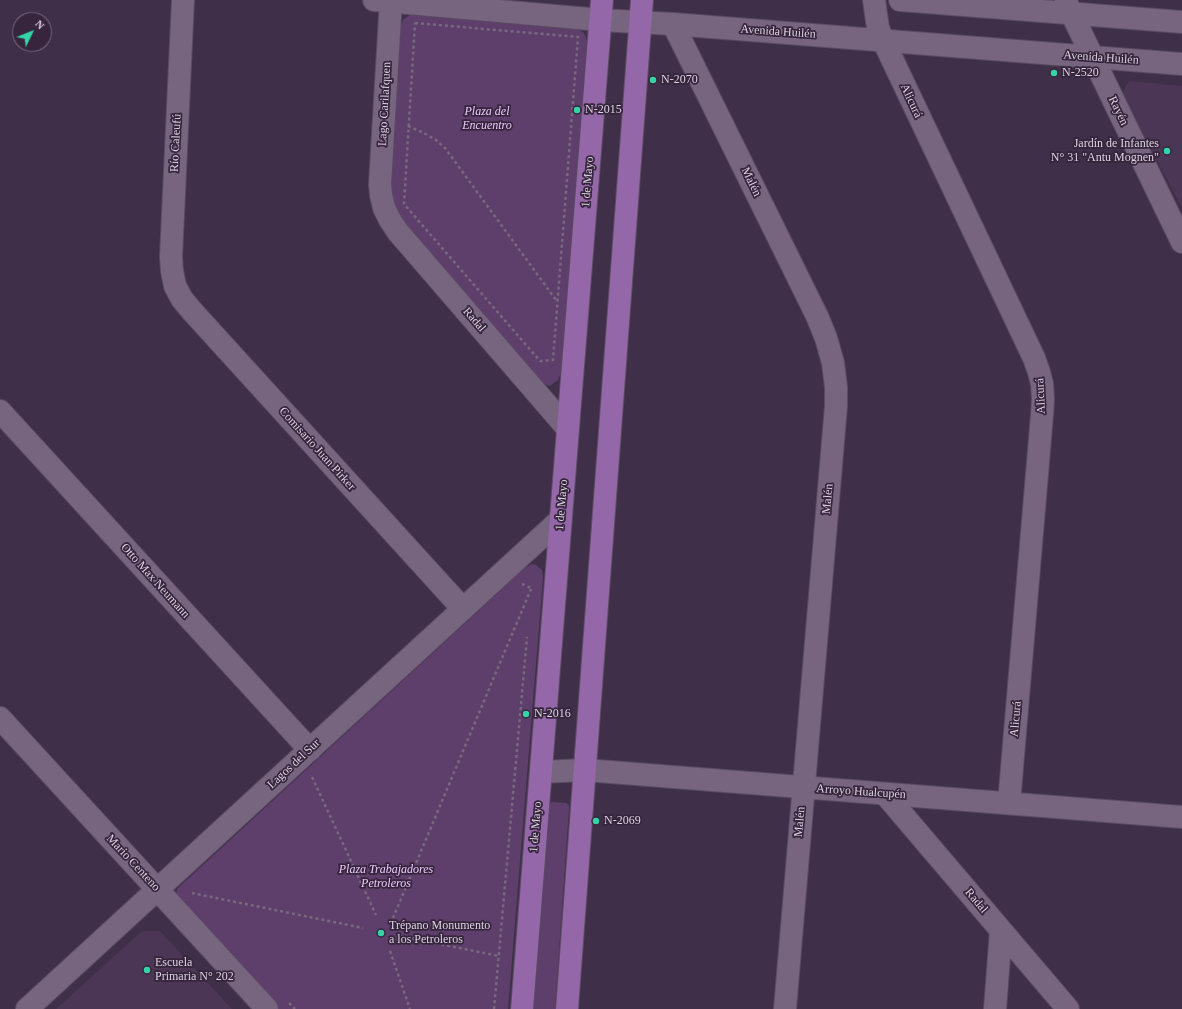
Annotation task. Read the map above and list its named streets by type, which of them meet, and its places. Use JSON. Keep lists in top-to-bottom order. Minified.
{"streets":{"main road":["1 de Mayo"],"street":["Avenida Huilén","Alicurá","Lago Carilafquen","Rayén","Río Caleufú","Malén","Radal","Comisario Juan Pirker","Otto Max Neumann","Lagos del Sur","Arroyo Hualcupén","Mario Centeno"]},"crossings":[["Avenida Huilén","Alicurá"],["Avenida Huilén","Lago Carilafquen"],["Avenida Huilén","Rayén"],["Avenida Huilén","1 de Mayo"],["Avenida Huilén","Malén"],["Alicurá","Arroyo Hualcupén"],["Lago Carilafquen","Radal"],["Río Caleufú","Comisario Juan Pirker"],["1 de Mayo","Radal"],["1 de Mayo","Lagos del Sur"],["1 de Mayo","Arroyo Hualcupén"],["Malén","Arroyo Hualcupén"],["Radal","Arroyo Hualcupén"],["Comisario Juan Pirker","Lagos del Sur"],["Otto Max Neumann","Lagos del Sur"],["Lagos del Sur","Mario Centeno"]],"parks":["Plaza del Encuentro","Plaza Trabajadores Petroleros"],"places":["N-2520","N-2070","N-2015","Jardín de Infantes N° 31 \"Antu Mognen\"","N-2016","N-2069","Trépano Monumento a los Petroleros","Escuela Primaria N° 202"],"north":"top right"}
